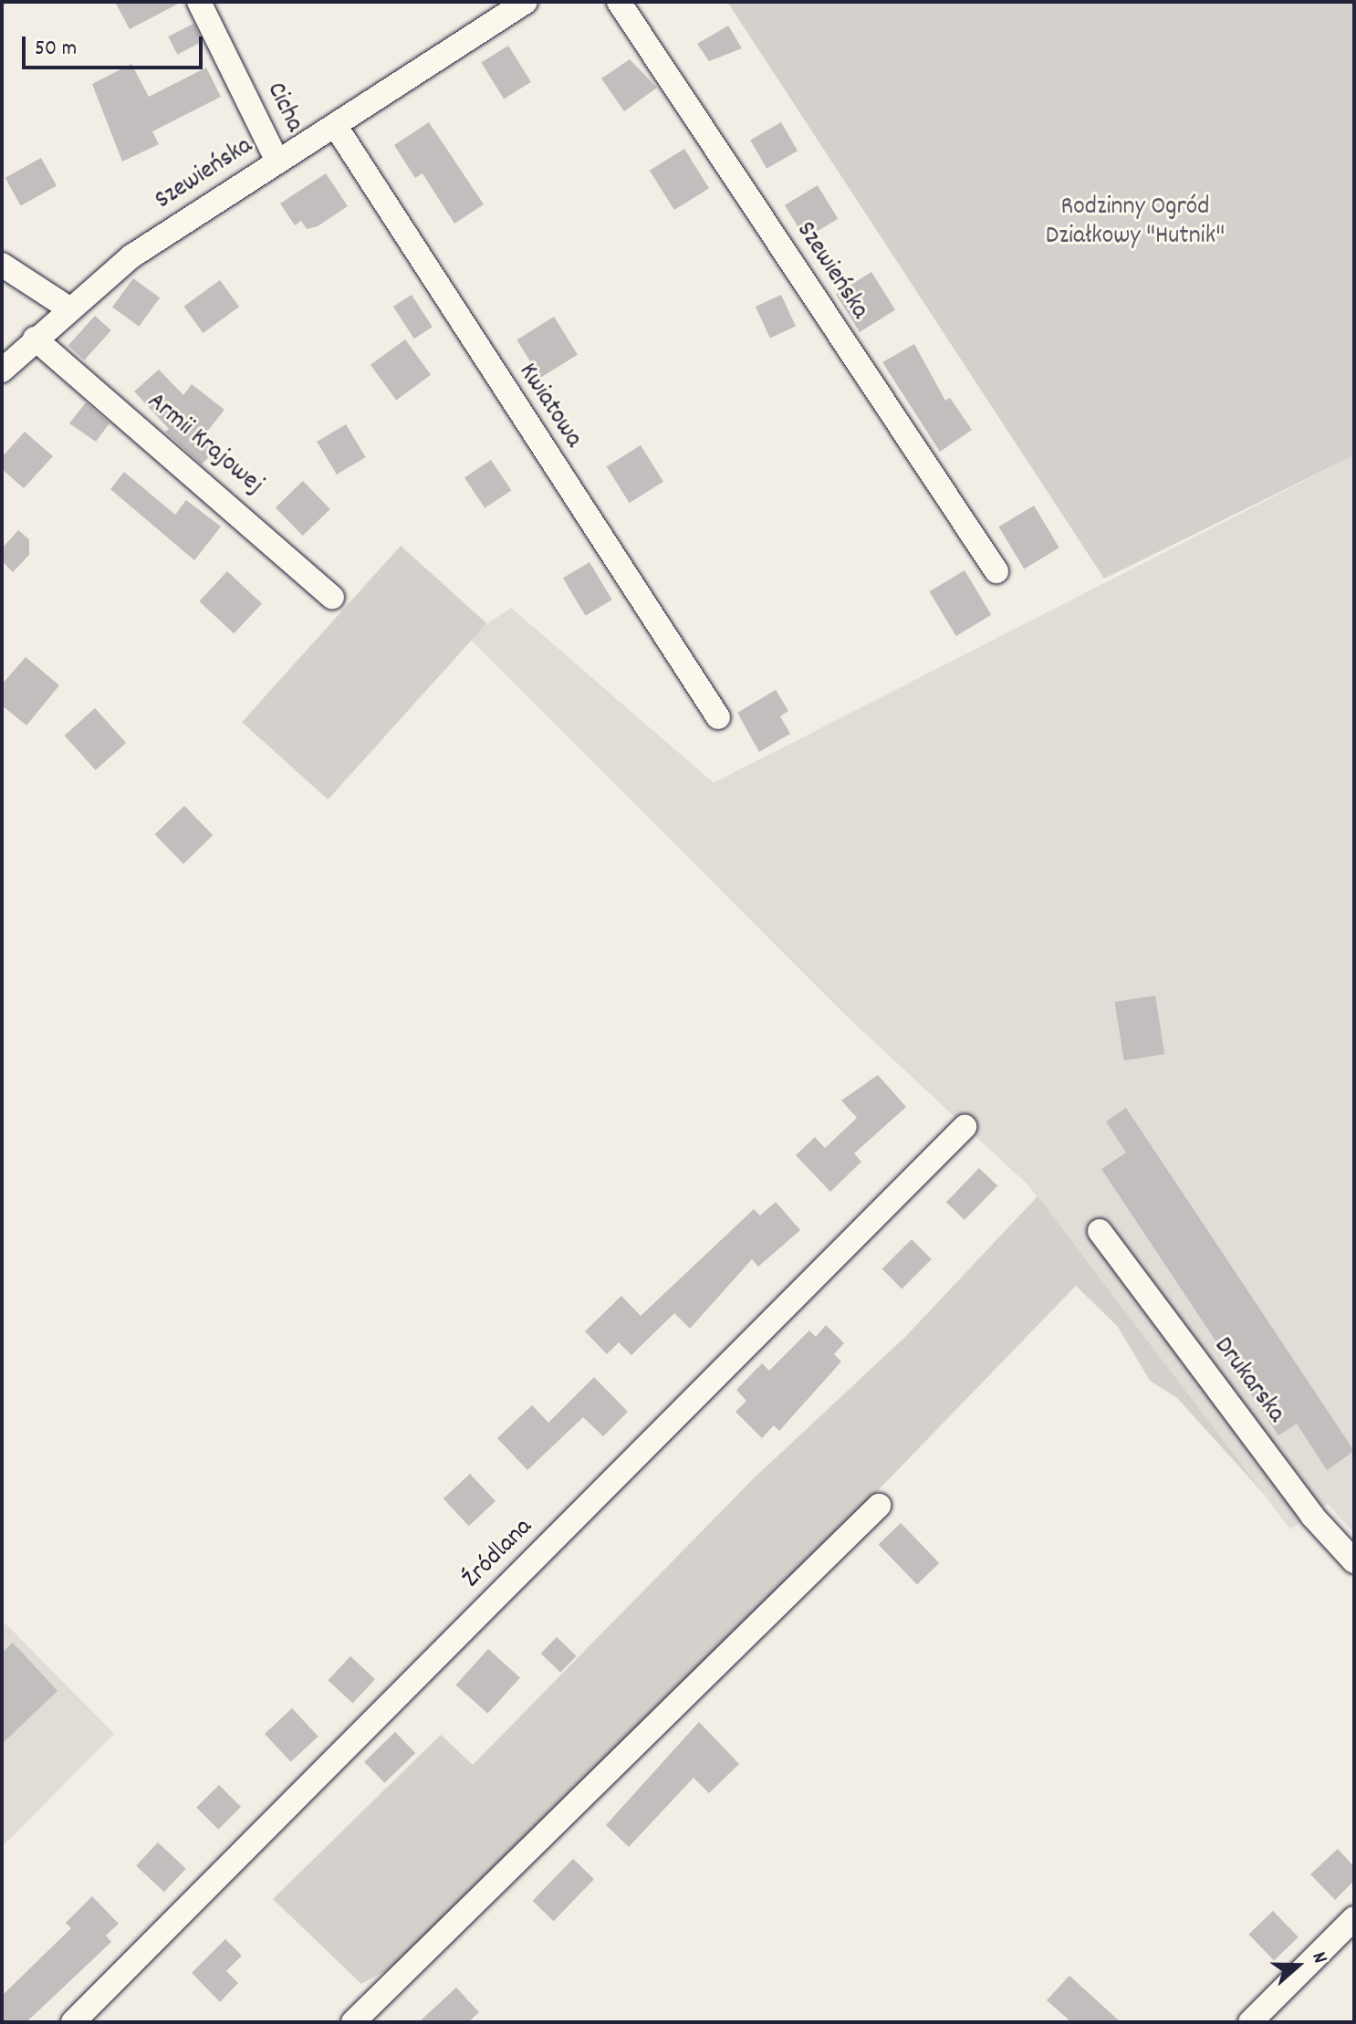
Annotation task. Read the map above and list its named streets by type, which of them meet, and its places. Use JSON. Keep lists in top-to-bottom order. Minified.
{"streets":{"street":["Cicha","Szewieńska","Kwiatowa","Armii Krajowej","Drukarska","Źródlana"]},"crossings":[["Cicha","Szewieńska"],["Szewieńska","Kwiatowa"]],"parks":["Rodzinny Ogród Działkowy \"Hutnik\""],"scale_bar":"50 m","north":"right"}
